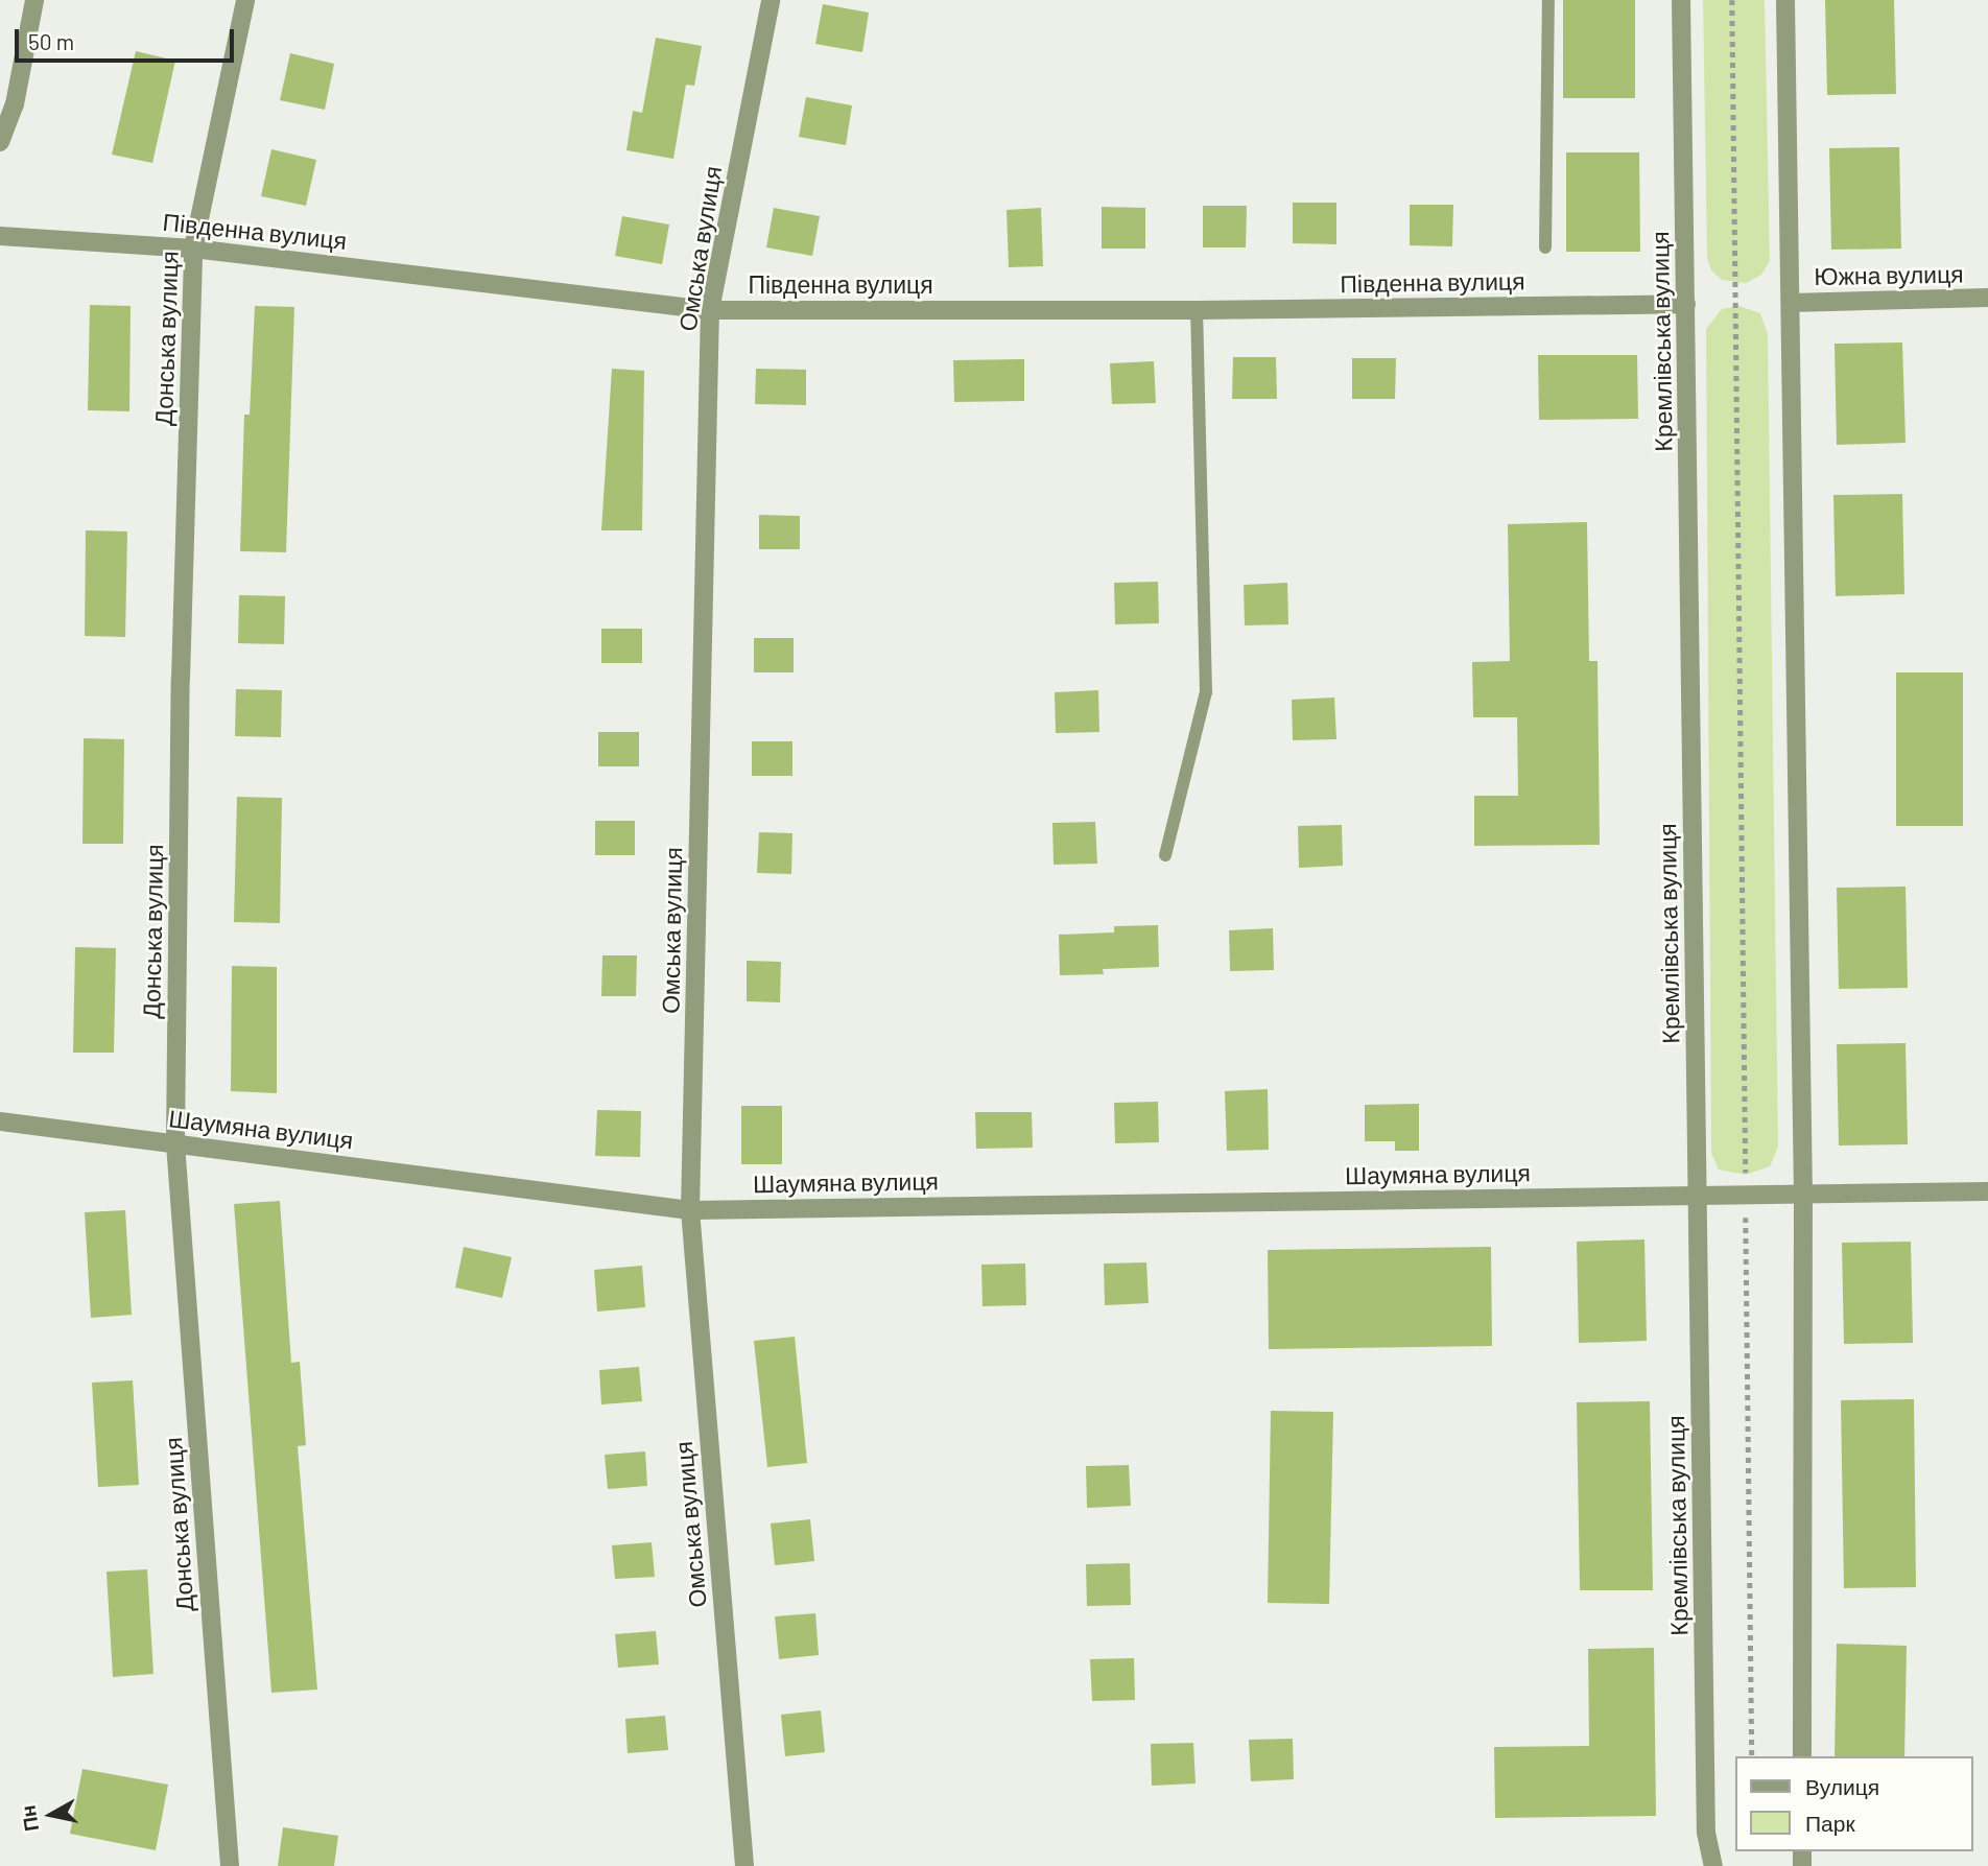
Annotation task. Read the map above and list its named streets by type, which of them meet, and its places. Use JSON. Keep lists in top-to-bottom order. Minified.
{"streets":{"street":["Південна вулиця","Омська вулиця","Южна вулиця","Донська вулиця","Кремлівська вулиця","Шаумяна вулиця"]},"crossings":[["Південна вулиця","Омська вулиця"],["Південна вулиця","Донська вулиця"],["Південна вулиця","Кремлівська вулиця"],["Омська вулиця","Шаумяна вулиця"],["Донська вулиця","Шаумяна вулиця"],["Кремлівська вулиця","Шаумяна вулиця"]],"legend":["Вулиця","Парк"],"scale_bar":"50 m","north":"left"}
